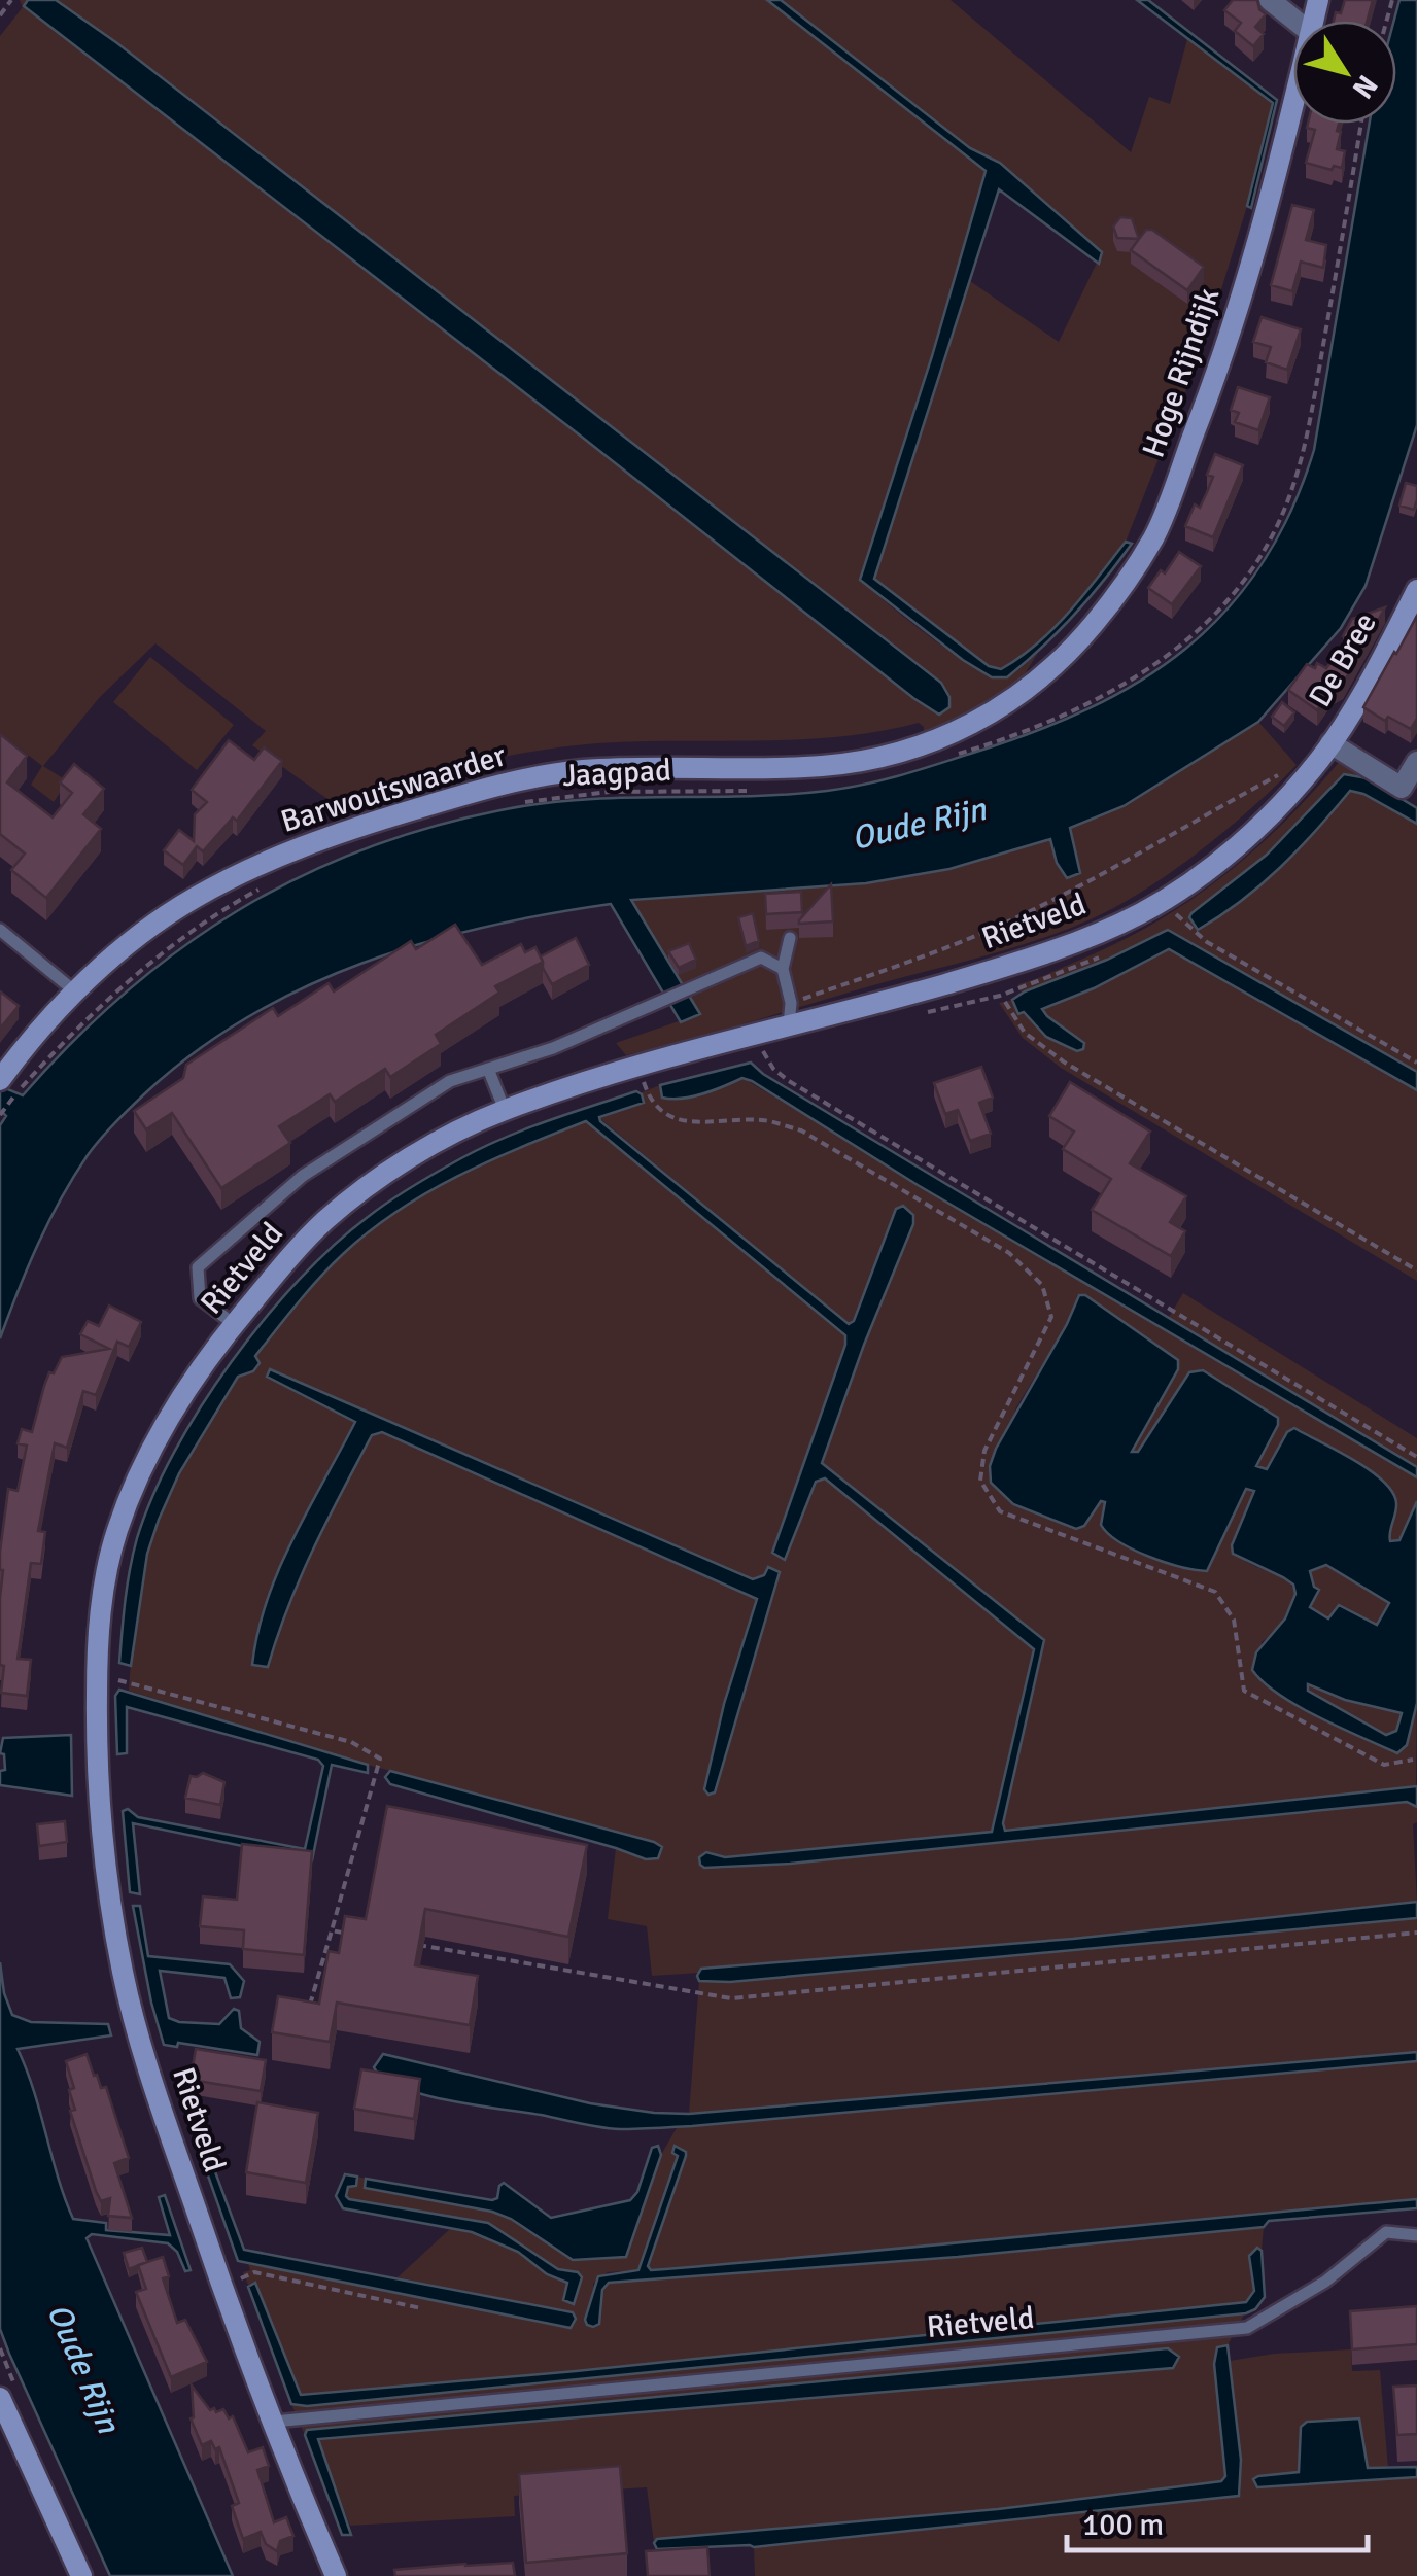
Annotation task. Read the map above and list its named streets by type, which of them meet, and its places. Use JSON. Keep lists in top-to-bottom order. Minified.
{"streets":{"main road":["Hoge Rijndijk","De Bree","Barwoutswaarder","Rietveld"],"path":["Jaagpad"]},"crossings":[["Hoge Rijndijk","Barwoutswaarder"],["De Bree","Rietveld"]],"water":["Oude Rijn"],"scale_bar":"100 m","north":"bottom right"}
